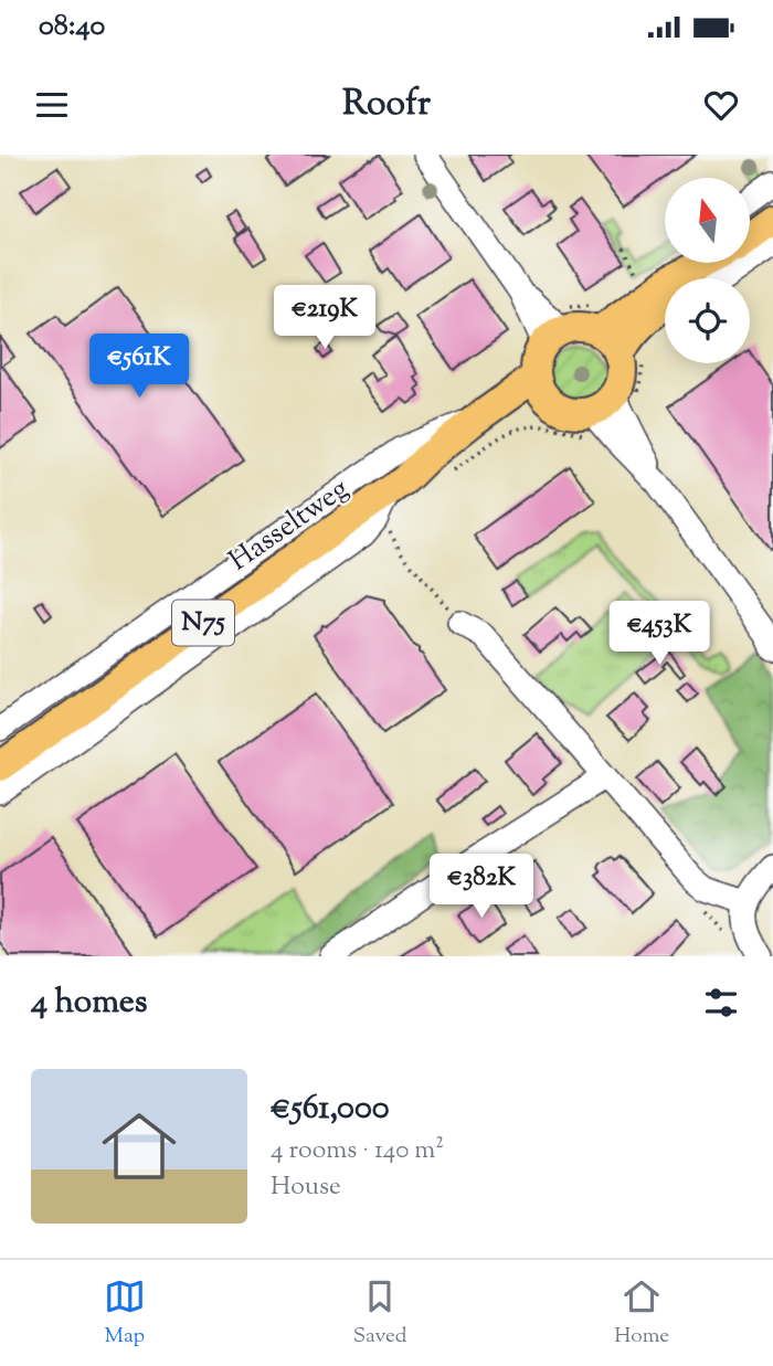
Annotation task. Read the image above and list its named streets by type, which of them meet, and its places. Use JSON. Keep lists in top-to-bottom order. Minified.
{"streets":{"main road":["Hasseltweg","N75"]},"north":"top","page":{"status":"08:40","header":"Roofr","price":["€219K","€561K","€453K","€382K"],"heading":"4 homes","list":[{"name":"€561,000","note":"4 rooms · 140 m² · House"}],"tabs":["Map","Saved","Home"]}}
